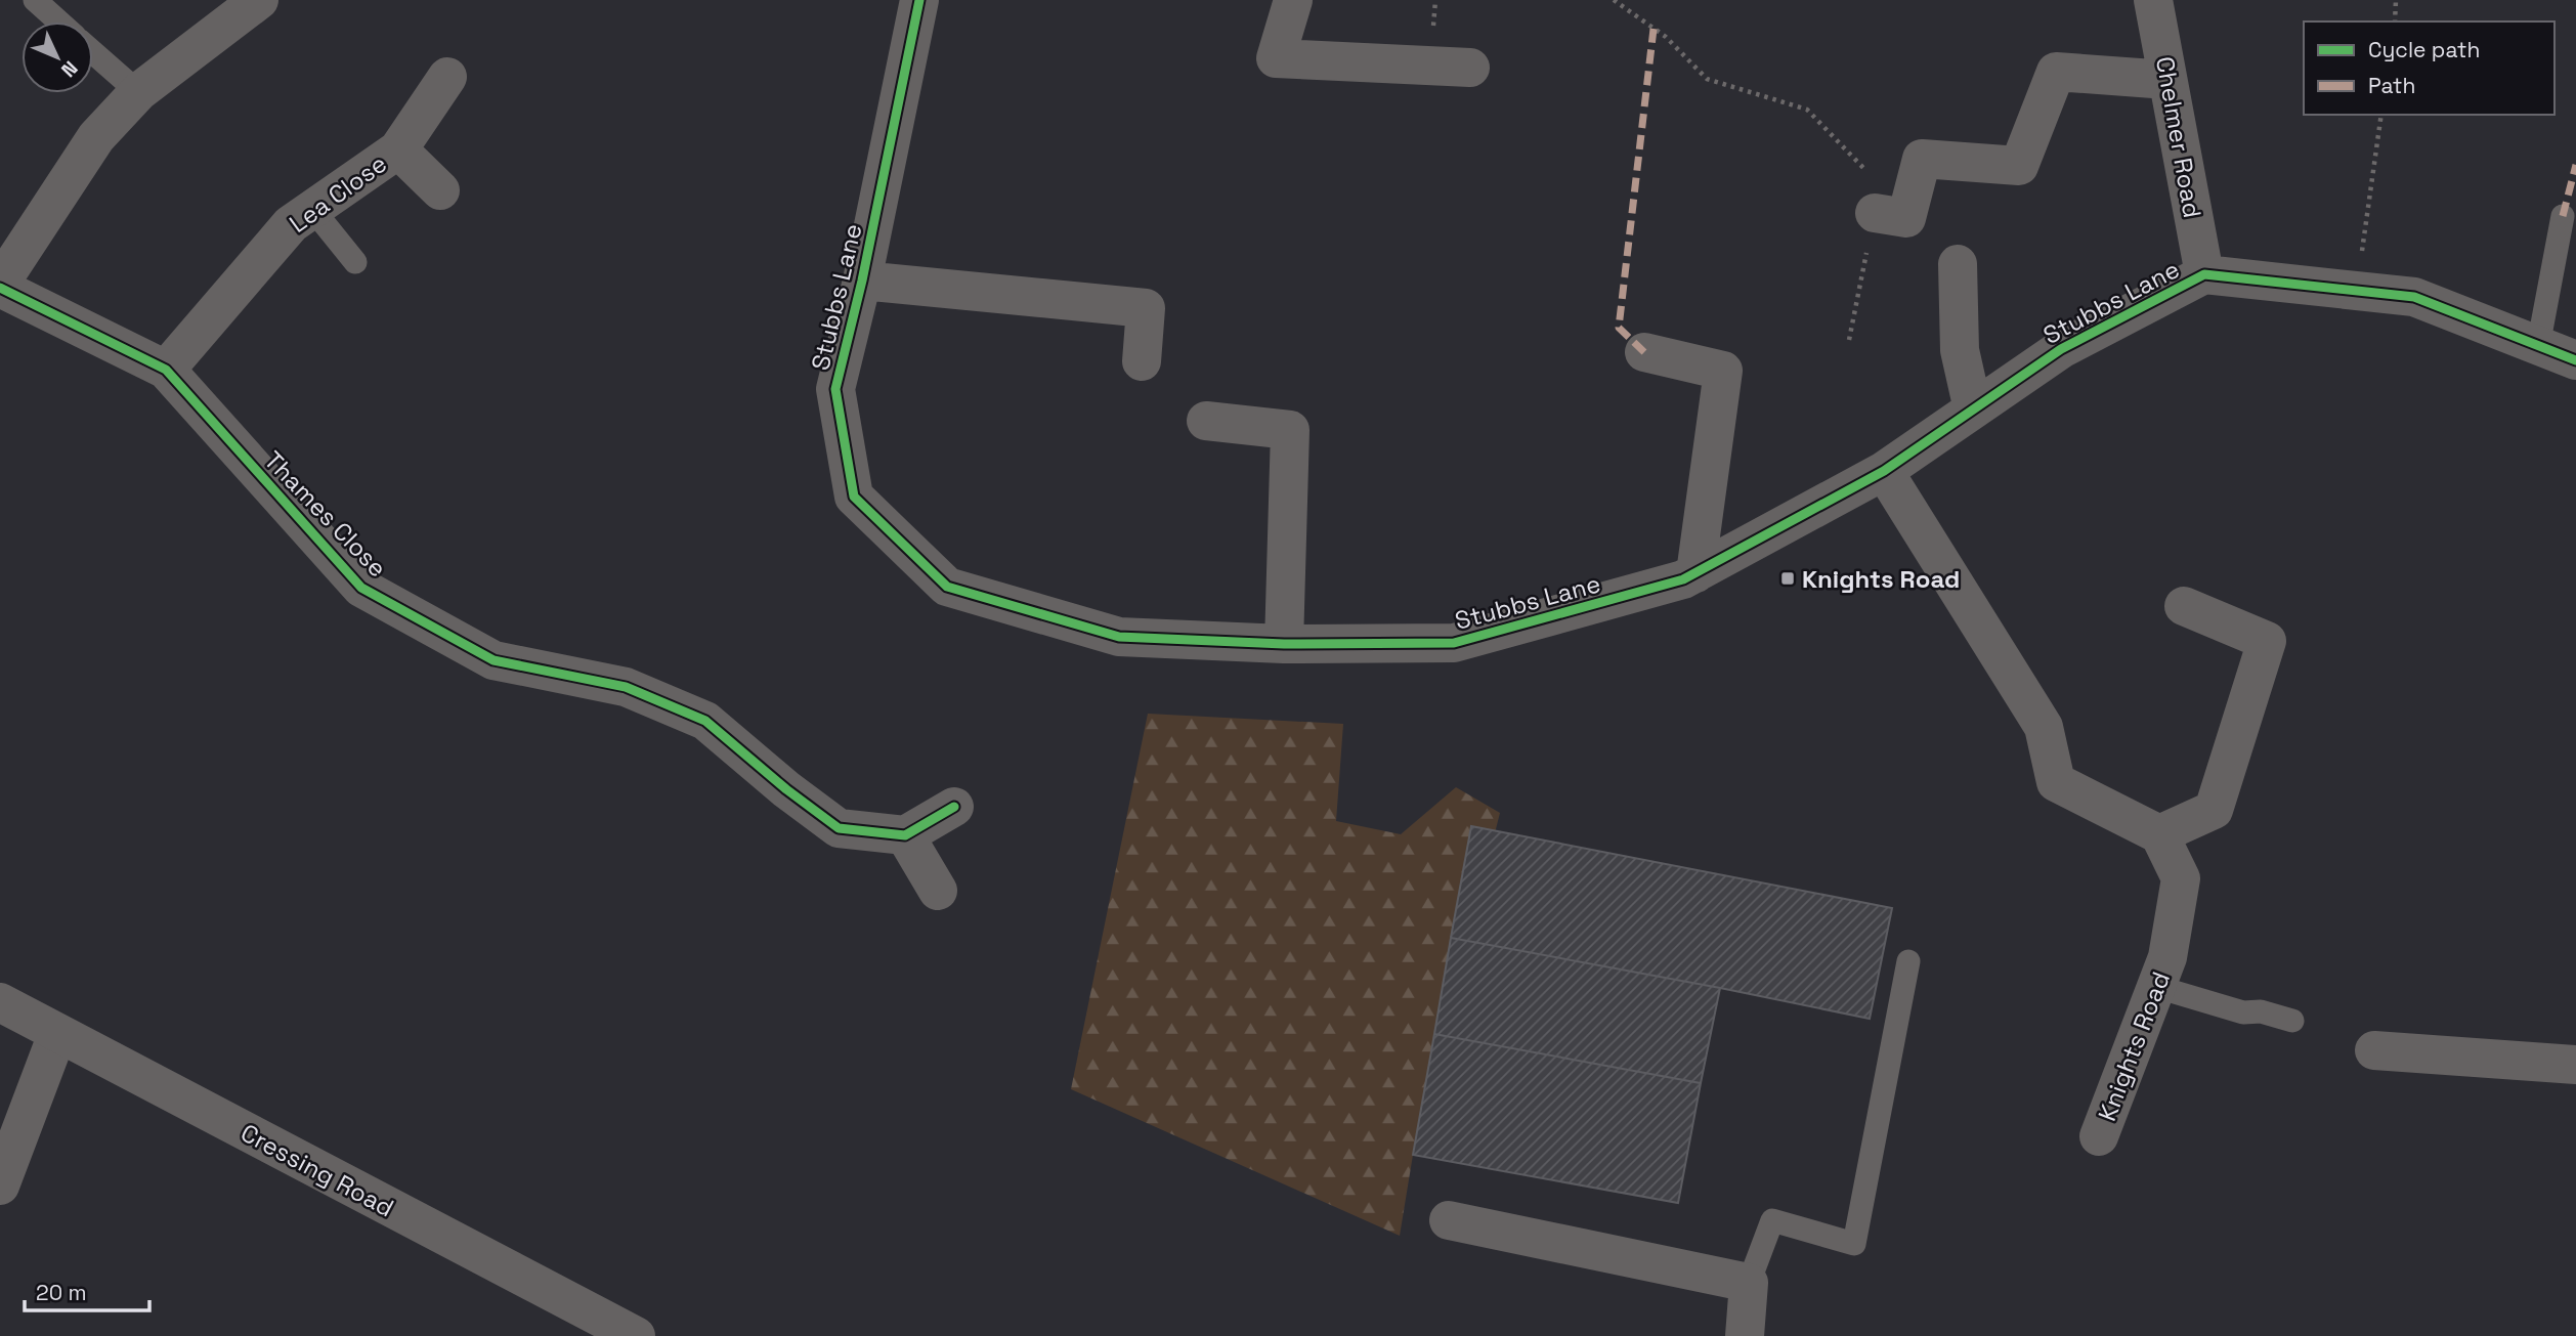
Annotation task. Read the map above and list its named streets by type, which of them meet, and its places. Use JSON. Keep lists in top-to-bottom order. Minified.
{"streets":{"street":["Chelmer Road","Lea Close","Stubbs Lane","Thames Close","Knights Road","Cressing Road"]},"crossings":[["Chelmer Road","Stubbs Lane"],["Lea Close","Thames Close"]],"places":{"transit":["Knights Road"]},"legend":["Cycle path","Path"],"scale_bar":"20 m","north":"bottom right"}
